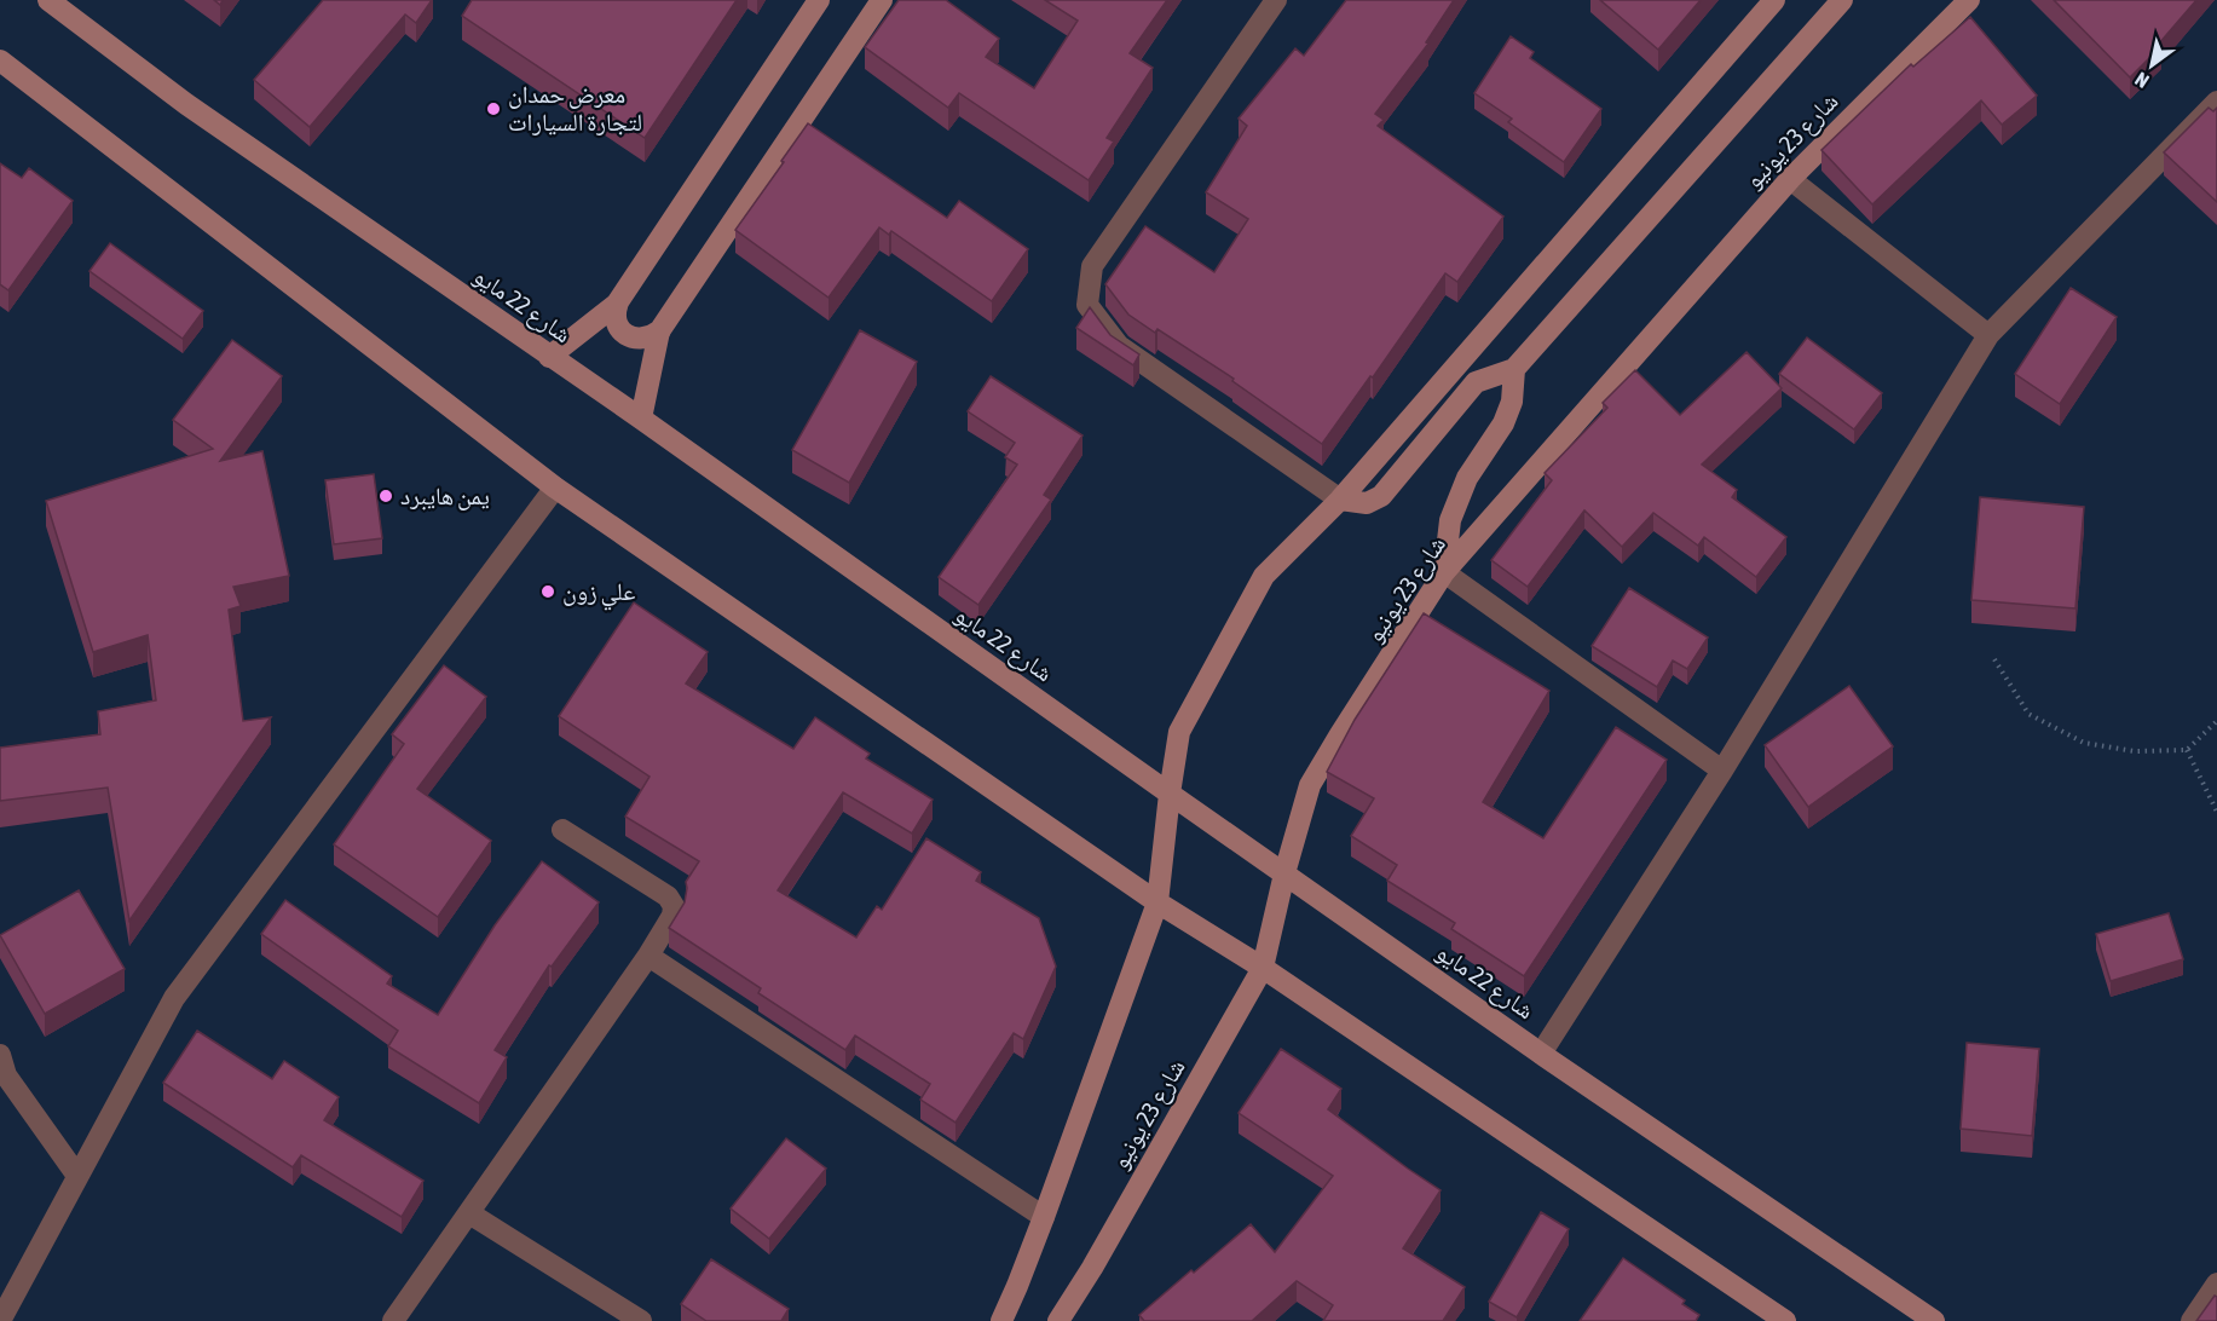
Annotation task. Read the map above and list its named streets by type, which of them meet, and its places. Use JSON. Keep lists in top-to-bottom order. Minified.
{"streets":{"street":["شارع 23 يونيو","شارع 22 مايو"]},"crossings":[["شارع 23 يونيو","شارع 22 مايو"]],"places":["معرض حمدان لتجارة السيارات","يمن هايبرد","علي زون"],"north":"bottom left"}
